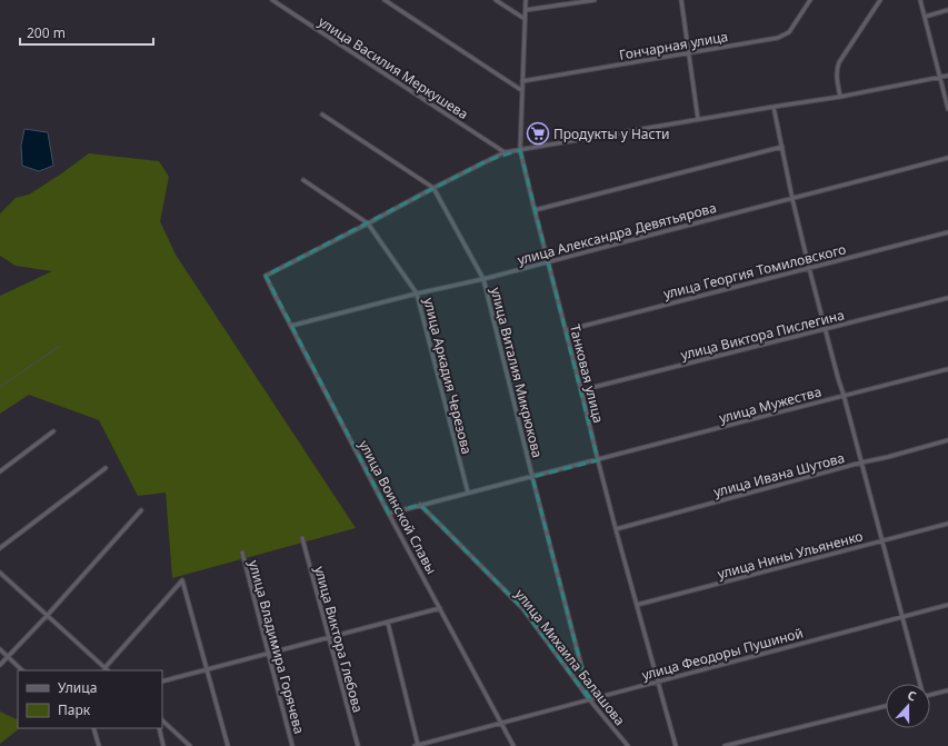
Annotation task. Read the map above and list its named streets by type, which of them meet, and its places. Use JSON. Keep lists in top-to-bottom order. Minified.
{"streets":{"street":["Гончарная улица","улица Василия Меркушева","улица Александра Девятьярова","улица Георгия Томиловского","улица Виктора Пислегина","улица Виталия Микрюкова","Танковая улица","улица Аркадия Черезова","улица Мужества","улица Ивана Шутова","улица Воинской Славы","улица Нины Ульяненко","улица Виктора Глебова","улица Владимира Горячева","улица Феодоры Пушиной","улица Михаила Балашова"]},"crossings":[["Гончарная улица","Танковая улица"],["улица Александра Девятьярова","улица Виталия Микрюкова"],["улица Александра Девятьярова","Танковая улица"],["улица Александра Девятьярова","улица Аркадия Черезова"],["улица Александра Девятьярова","улица Воинской Славы"],["улица Георгия Томиловского","Танковая улица"],["улица Виктора Пислегина","Танковая улица"],["улица Виталия Микрюкова","улица Мужества"],["улица Виталия Микрюкова","улица Феодоры Пушиной"],["улица Виталия Микрюкова","улица Михаила Балашова"],["Танковая улица","улица Мужества"],["Танковая улица","улица Ивана Шутова"],["Танковая улица","улица Нины Ульяненко"],["Танковая улица","улица Феодоры Пушиной"],["улица Аркадия Черезова","улица Мужества"],["улица Аркадия Черезова","улица Воинской Славы"],["улица Мужества","улица Воинской Славы"],["улица Мужества","улица Михаила Балашова"],["улица Воинской Славы","улица Феодоры Пушиной"],["улица Феодоры Пушиной","улица Михаила Балашова"]],"places":{"supermarket":["Продукты у Насти"]},"legend":["Улица","Парк"],"scale_bar":"200 m","north":"top"}
